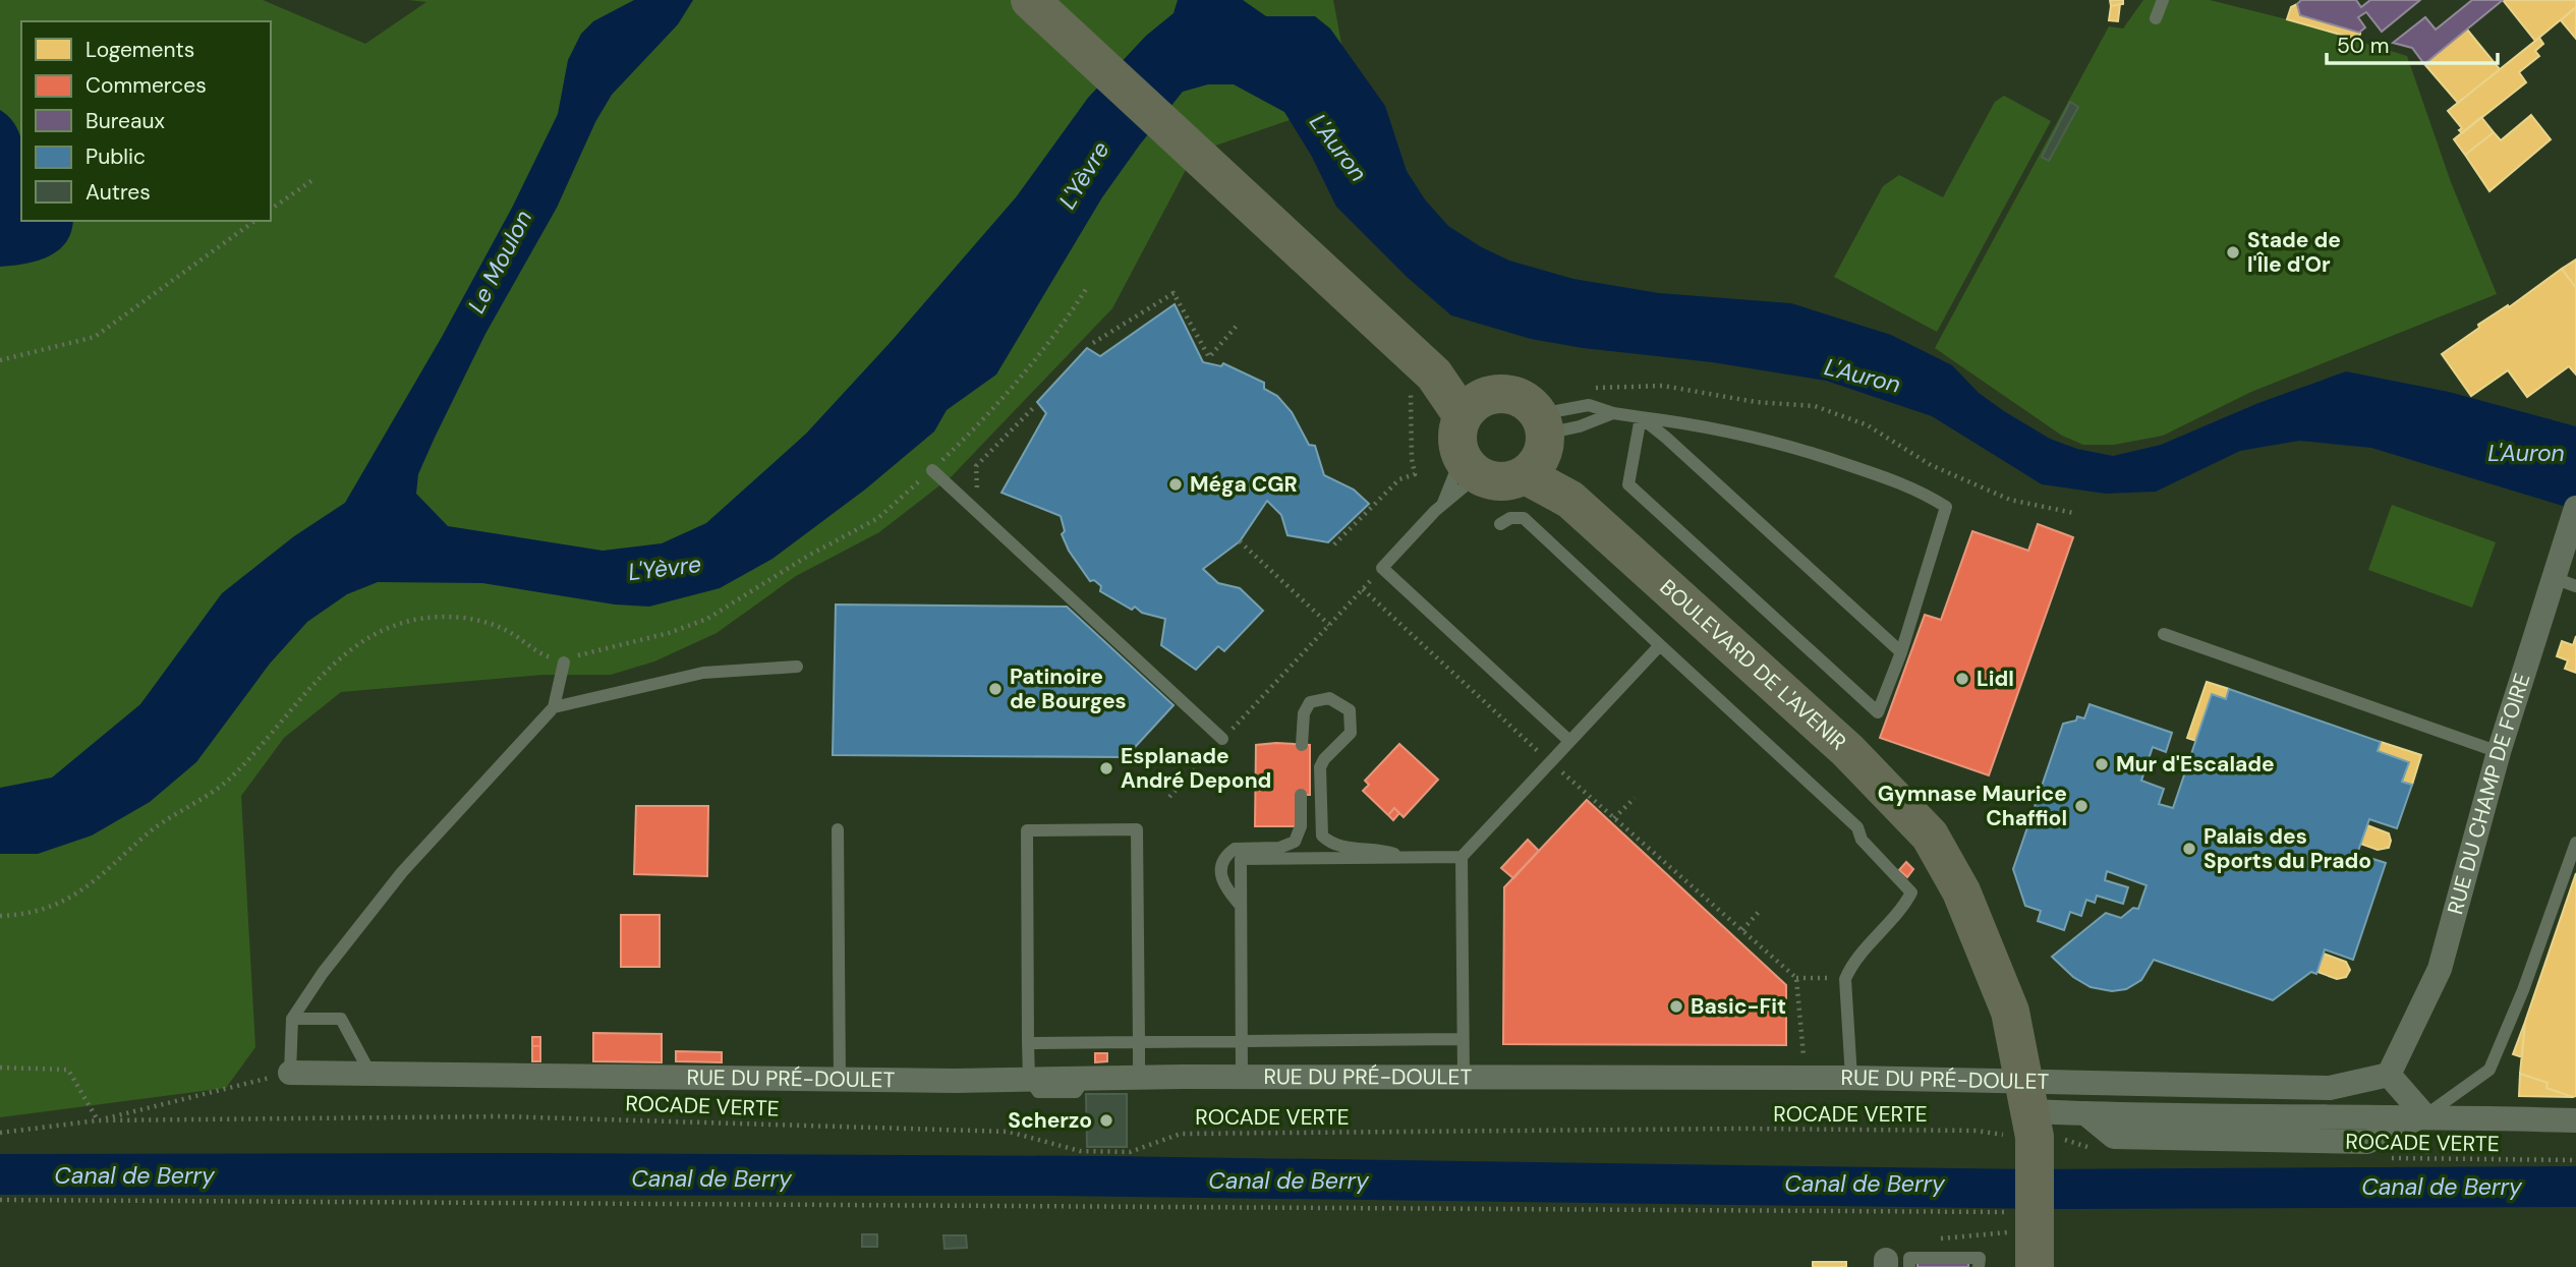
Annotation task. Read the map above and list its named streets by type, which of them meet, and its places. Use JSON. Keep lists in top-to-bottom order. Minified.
{"streets":{"main road":["BOULEVARD DE L'AVENIR"],"street":["RUE DU CHAMP DE FOIRE","RUE DU PRÉ-DOULET"],"path":["ROCADE VERTE"]},"crossings":[["BOULEVARD DE L'AVENIR","RUE DU PRÉ-DOULET"],["BOULEVARD DE L'AVENIR","ROCADE VERTE"],["RUE DU CHAMP DE FOIRE","RUE DU PRÉ-DOULET"],["RUE DU PRÉ-DOULET","ROCADE VERTE"]],"water":["L'Auron","L'Yèvre","Le Moulon","Canal de Berry"],"places":["Stade de l'Île d'Or","Méga CGR","Lidl","Patinoire de Bourges","Mur d'Escalade","Esplanade André Depond","Gymnase Maurice Chaffiol","Palais des Sports du Prado","Basic-Fit","Scherzo"],"legend":["Logements","Commerces","Bureaux","Public","Autres"],"scale_bar":"50 m"}
